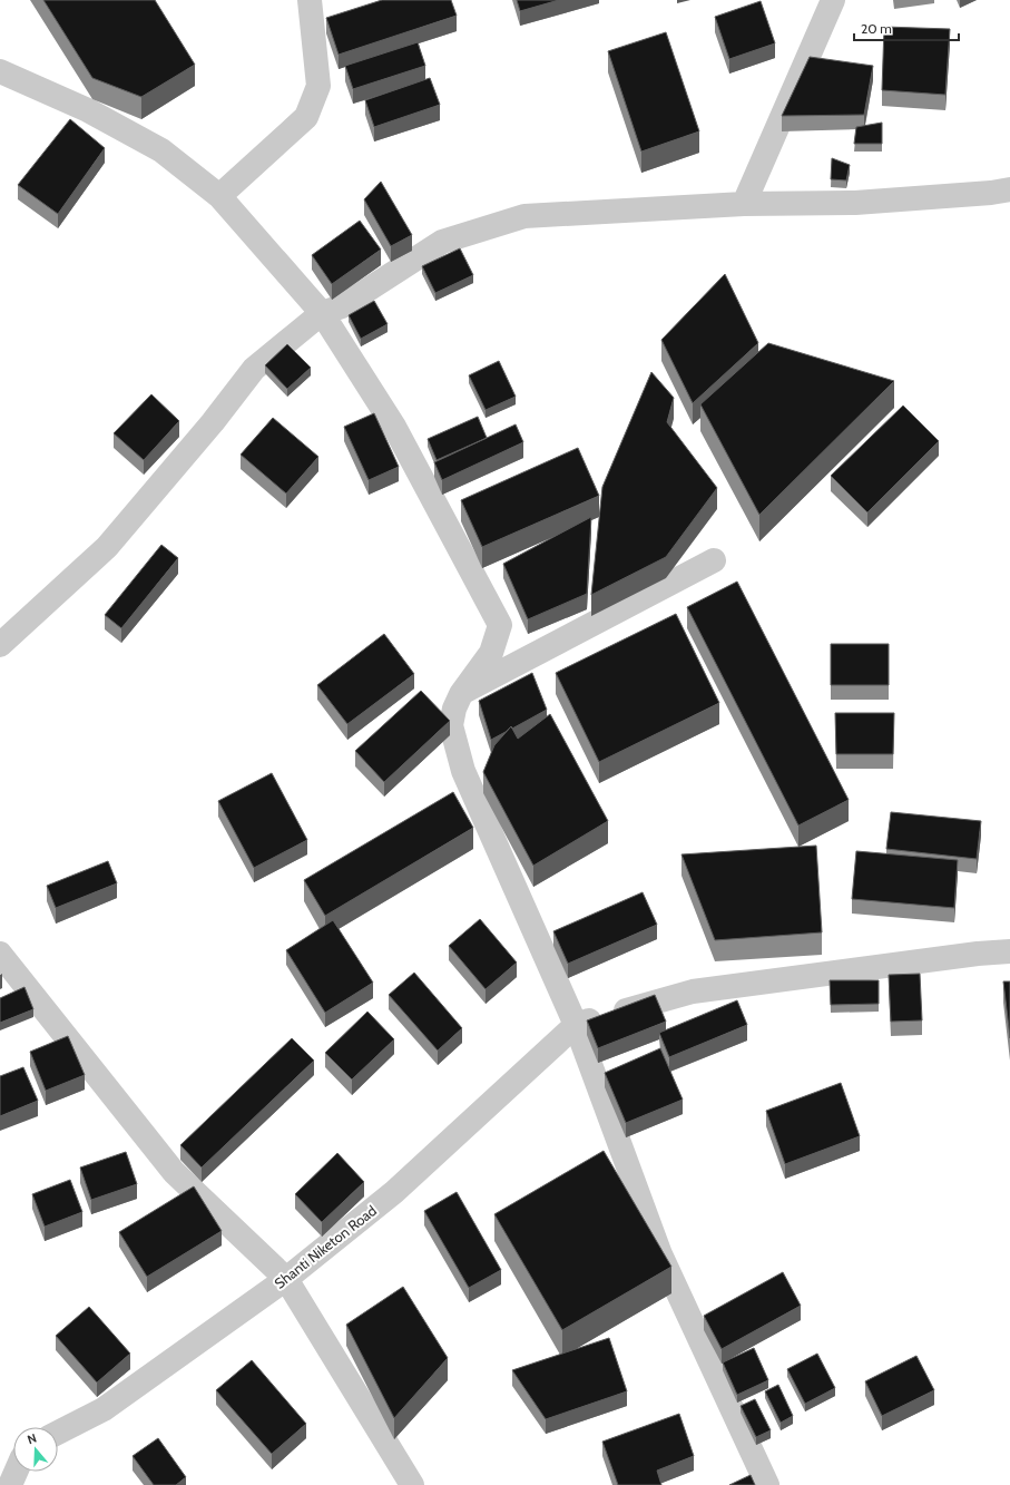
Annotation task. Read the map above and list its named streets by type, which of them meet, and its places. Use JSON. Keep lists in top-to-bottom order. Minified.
{"streets":{"street":["Shanti Niketon Road"]},"scale_bar":"20 m","north":"top"}
